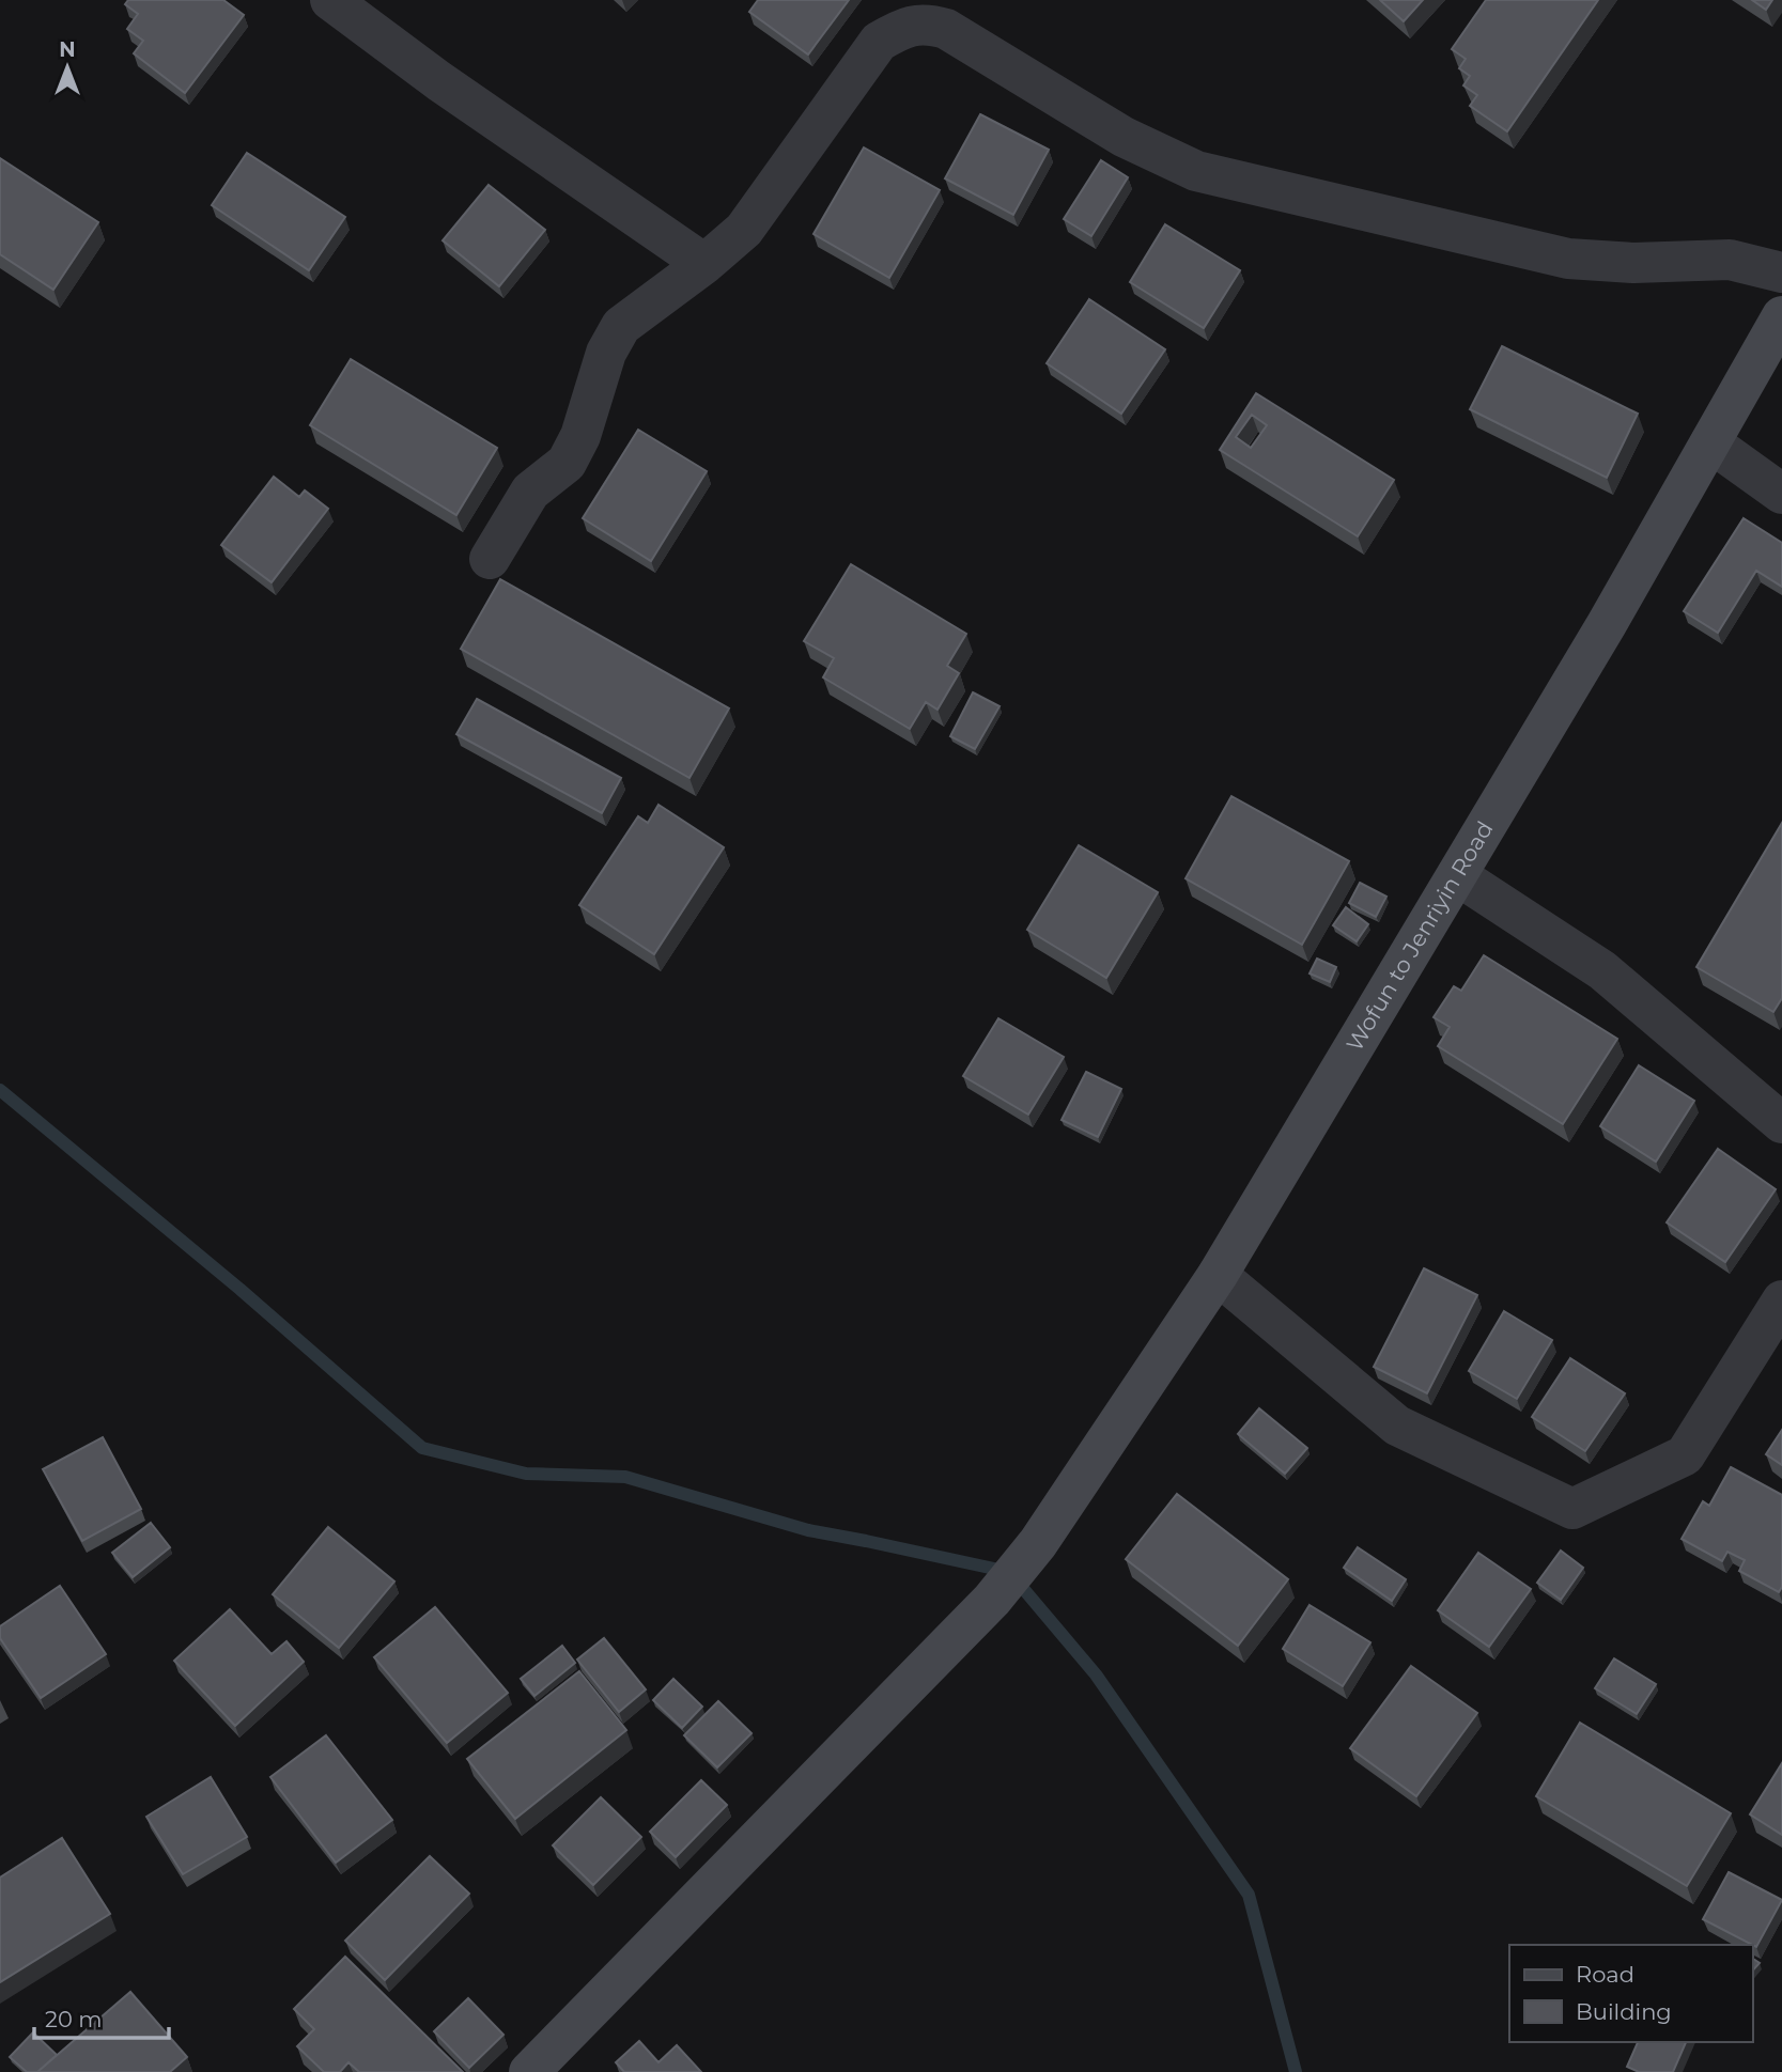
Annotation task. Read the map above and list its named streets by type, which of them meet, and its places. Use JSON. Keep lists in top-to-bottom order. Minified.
{"streets":{"street":["Wofun to Jenriyin Road"]},"legend":["Road","Building"],"scale_bar":"20 m","north":"top"}
